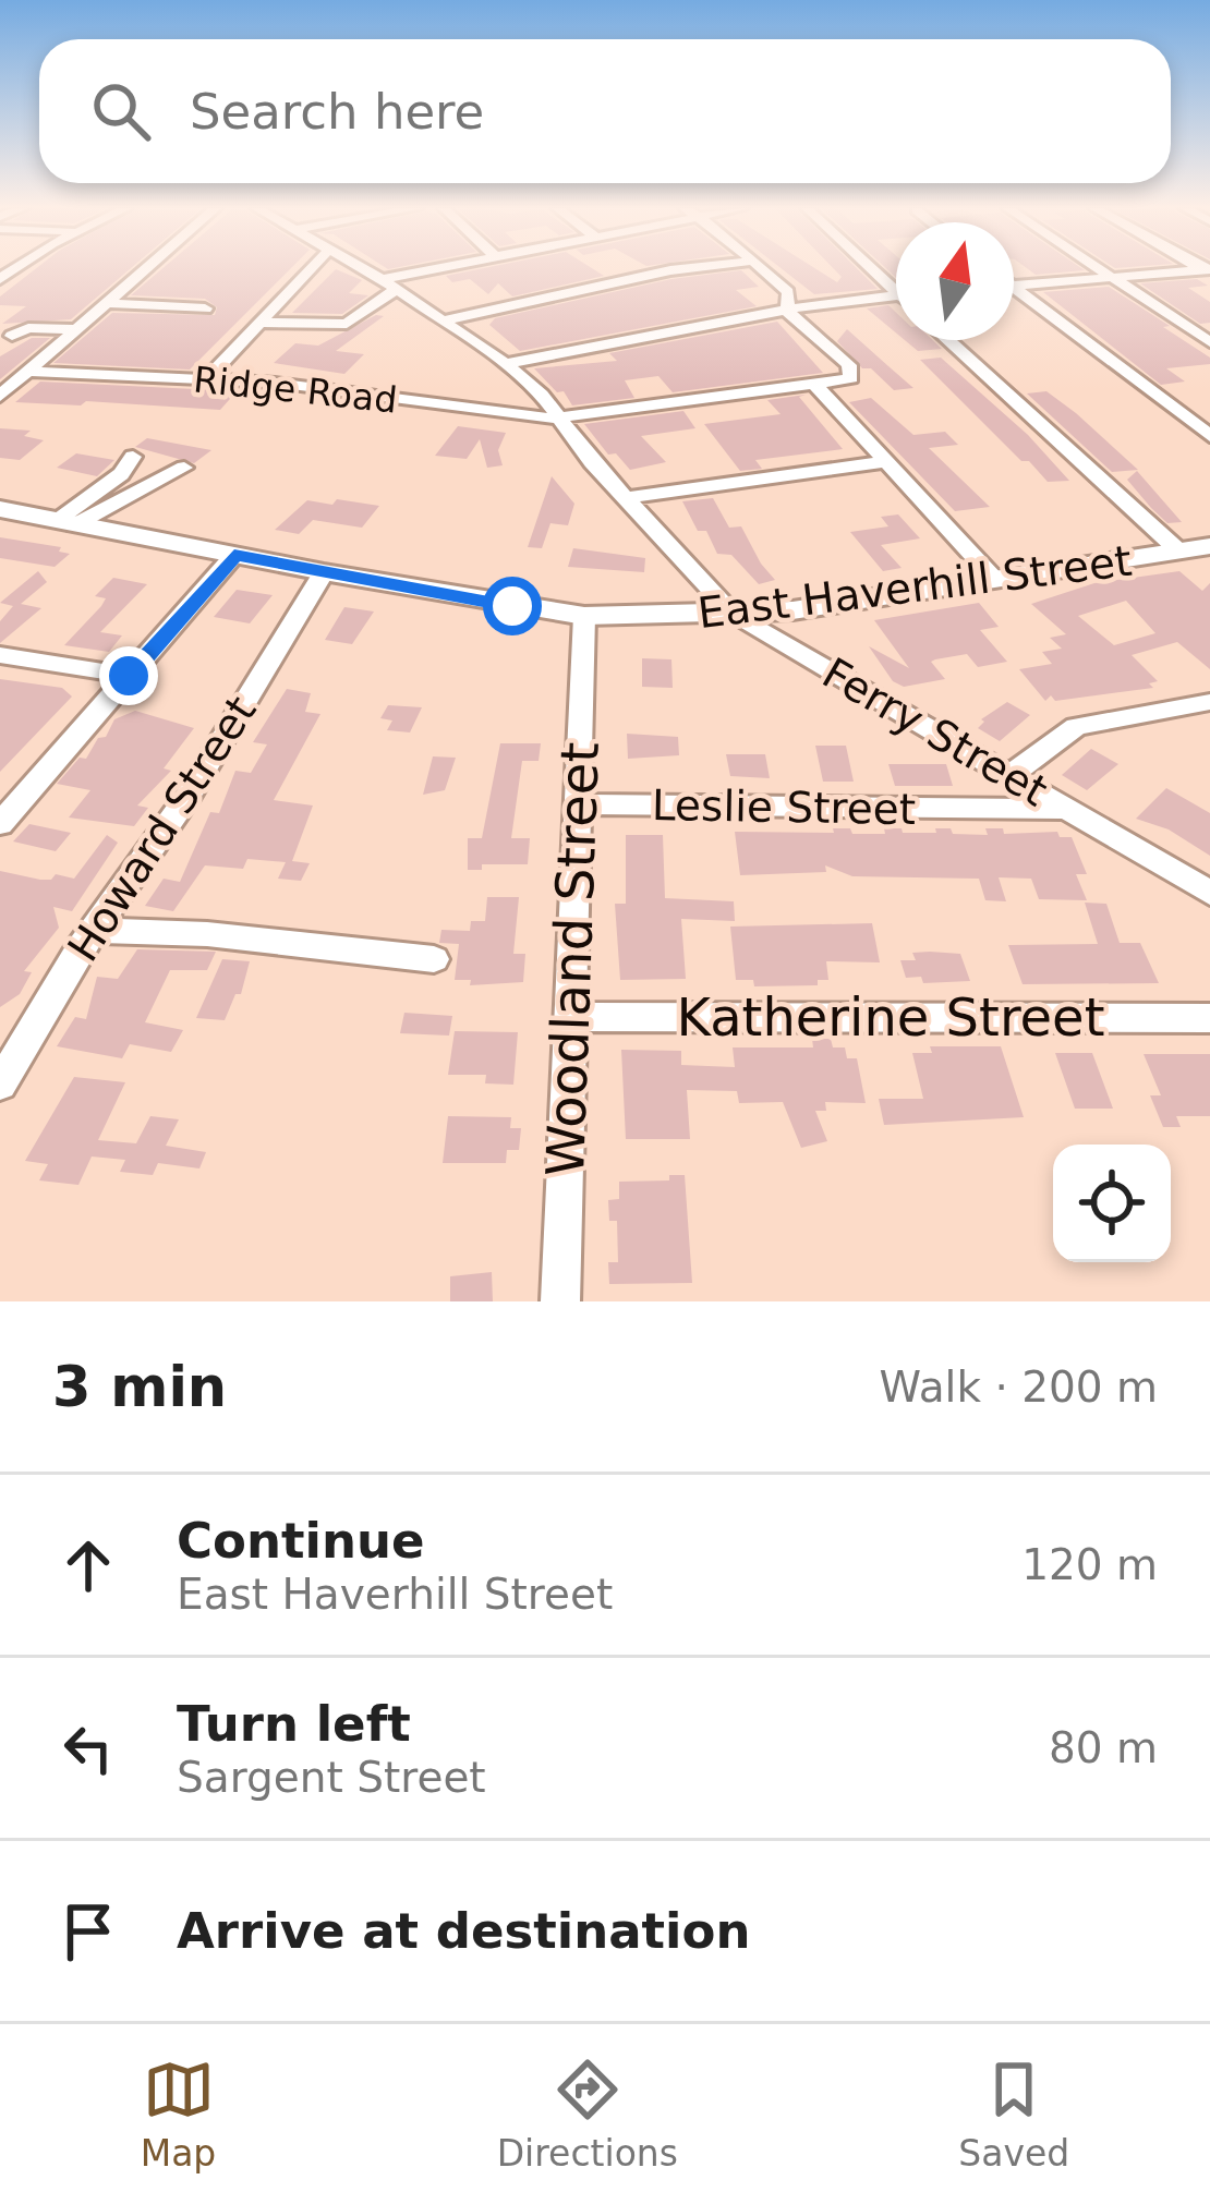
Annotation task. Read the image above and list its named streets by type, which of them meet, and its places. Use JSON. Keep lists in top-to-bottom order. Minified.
{"streets":{"main road":["East Haverhill Street"],"street":["Ridge Road","Ferry Street","Leslie Street","Howard Street","Woodland Street","Katherine Street"]},"crossings":[["Ridge Road","Ferry Street"],["East Haverhill Street","Ferry Street"],["East Haverhill Street","Howard Street"],["East Haverhill Street","Woodland Street"],["Ferry Street","Leslie Street"],["Leslie Street","Woodland Street"],["Woodland Street","Katherine Street"]],"north":"top","page":{"search":"Search here","heading":["3 min","Walk · 200 m"],"list":[["Continue","East Haverhill Street","120 m"],["Turn left","Sargent Street","80 m"],"Arrive at destination"],"nav":["Map","Directions","Saved"]}}
